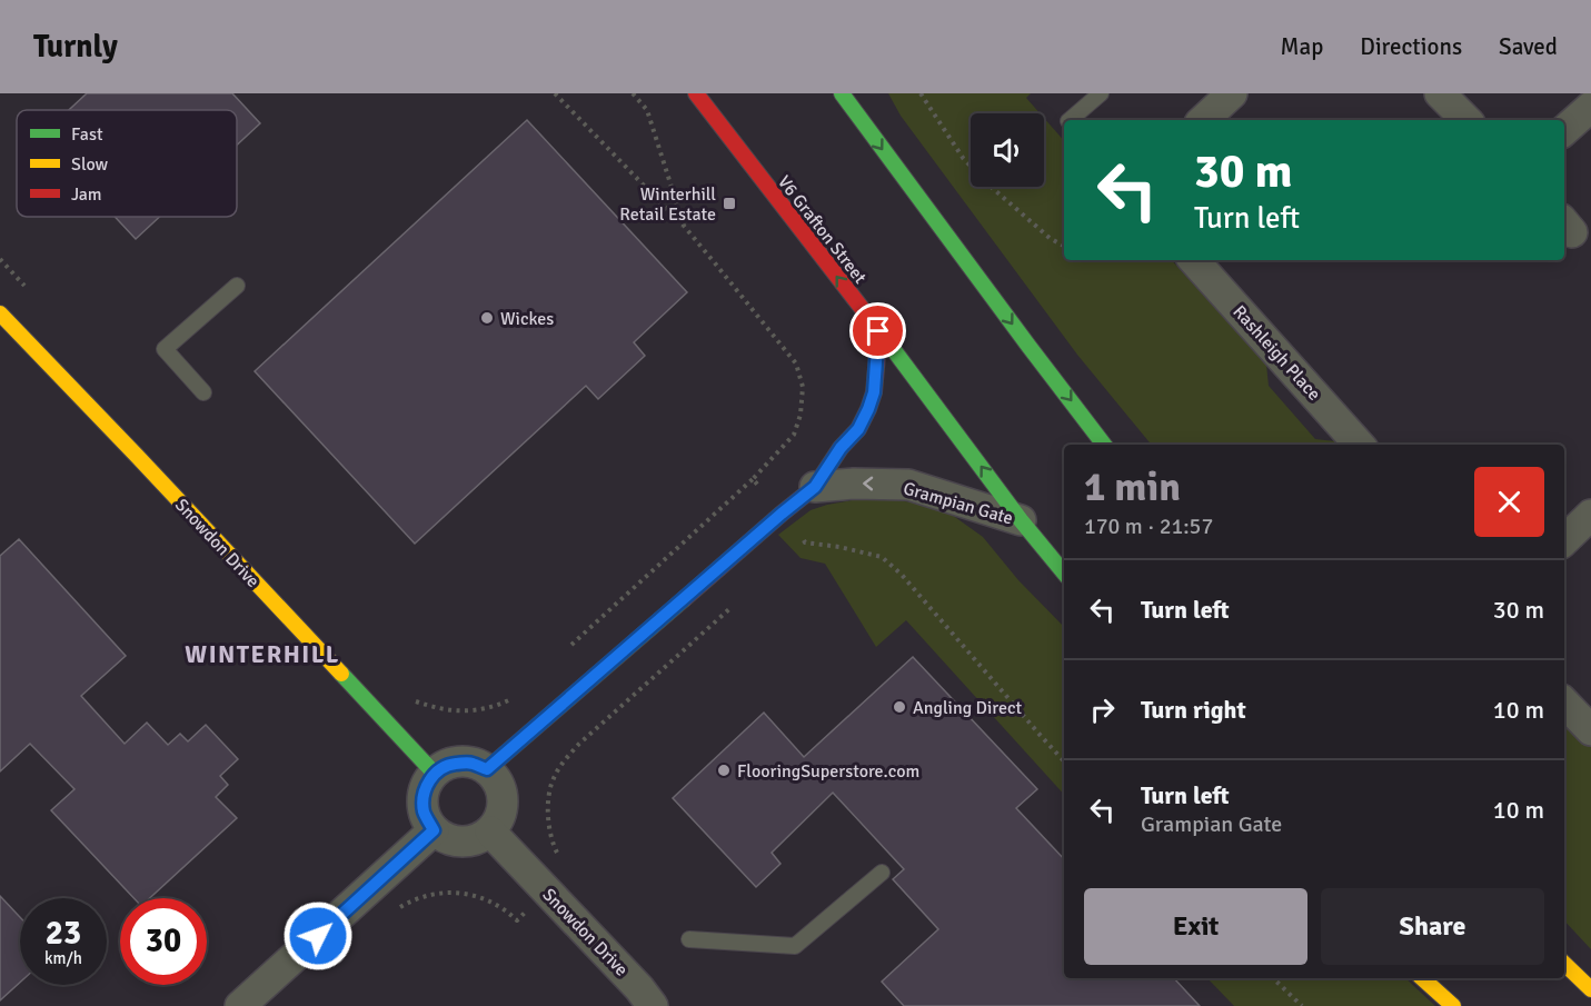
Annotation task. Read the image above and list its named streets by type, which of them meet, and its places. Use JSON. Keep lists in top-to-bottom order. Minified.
{"streets":{"street":["V6 Grafton Street","Rashleigh Place","Grampian Gate","Snowdon Drive"]},"crossings":[["V6 Grafton Street","Grampian Gate"]],"one_way":["Grampian Gate"],"districts":["WINTERHILL"],"places":{"transit":["Winterhill Retail Estate"],"other":["Wickes","Angling Direct","FlooringSuperstore.com"]},"legend":["Fast","Slow","Jam"],"page":{"header":"Turnly","nav":["Map","Directions","Saved"],"turn":["30 m","Turn left"],"heading":["1 min","170 m · 21:57"],"list":[{"name":"Turn left","value":"30 m"},{"name":"Turn right","value":"10 m"},{"name":"Turn left","note":"Grampian Gate","value":"10 m"}],"buttons":["Exit","Share"],"speed":"23 km/h","limit":"30"}}
